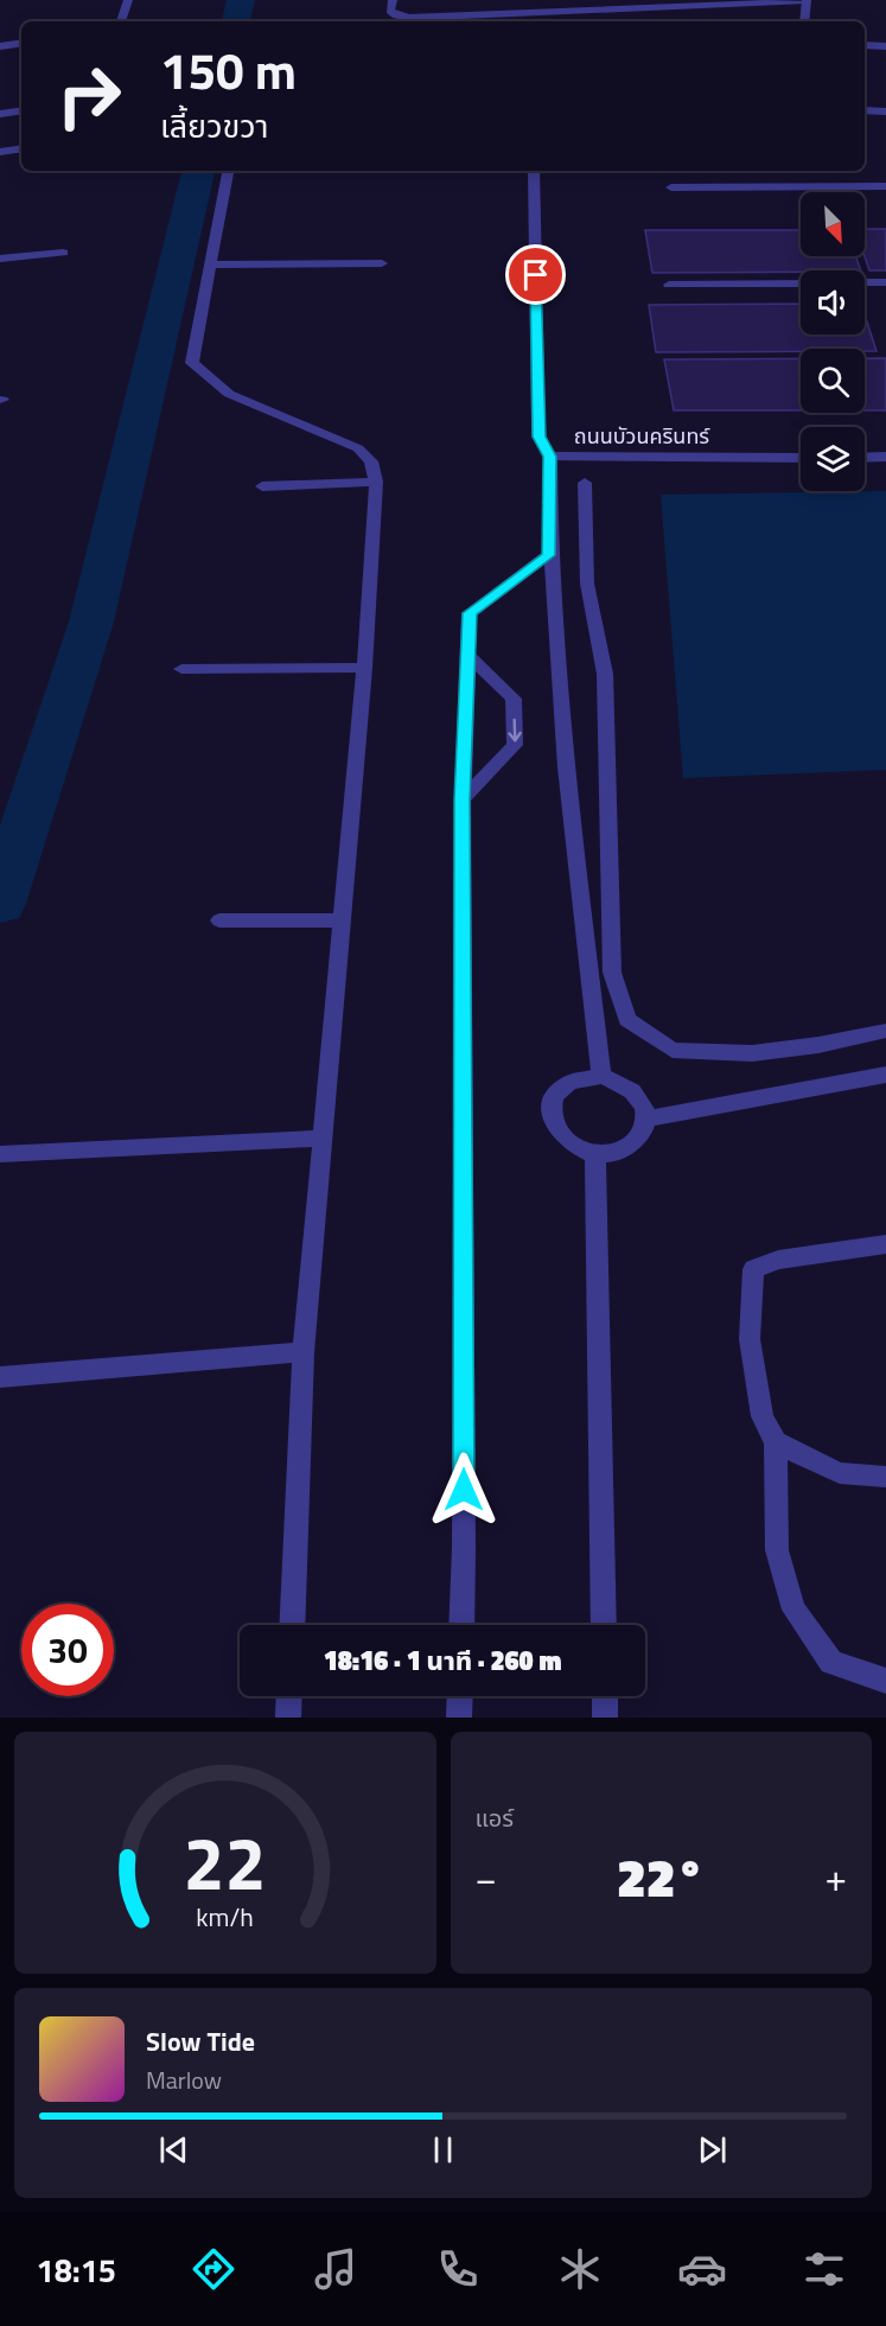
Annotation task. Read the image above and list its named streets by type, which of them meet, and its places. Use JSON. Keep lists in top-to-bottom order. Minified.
{"streets":{"street":["ถนนบัวนครินทร์"]},"north":"bottom right","page":{"turn":["150 m","เลี้ยวขวา"],"limit":"30","trip":"18:16 · 1 นาที · 260 m","tile":"แอร์","heat":["−","22°","+"],"song":["Slow Tide","Marlow"],"tabs":"18:15","gauge":["22","km/h"]}}
